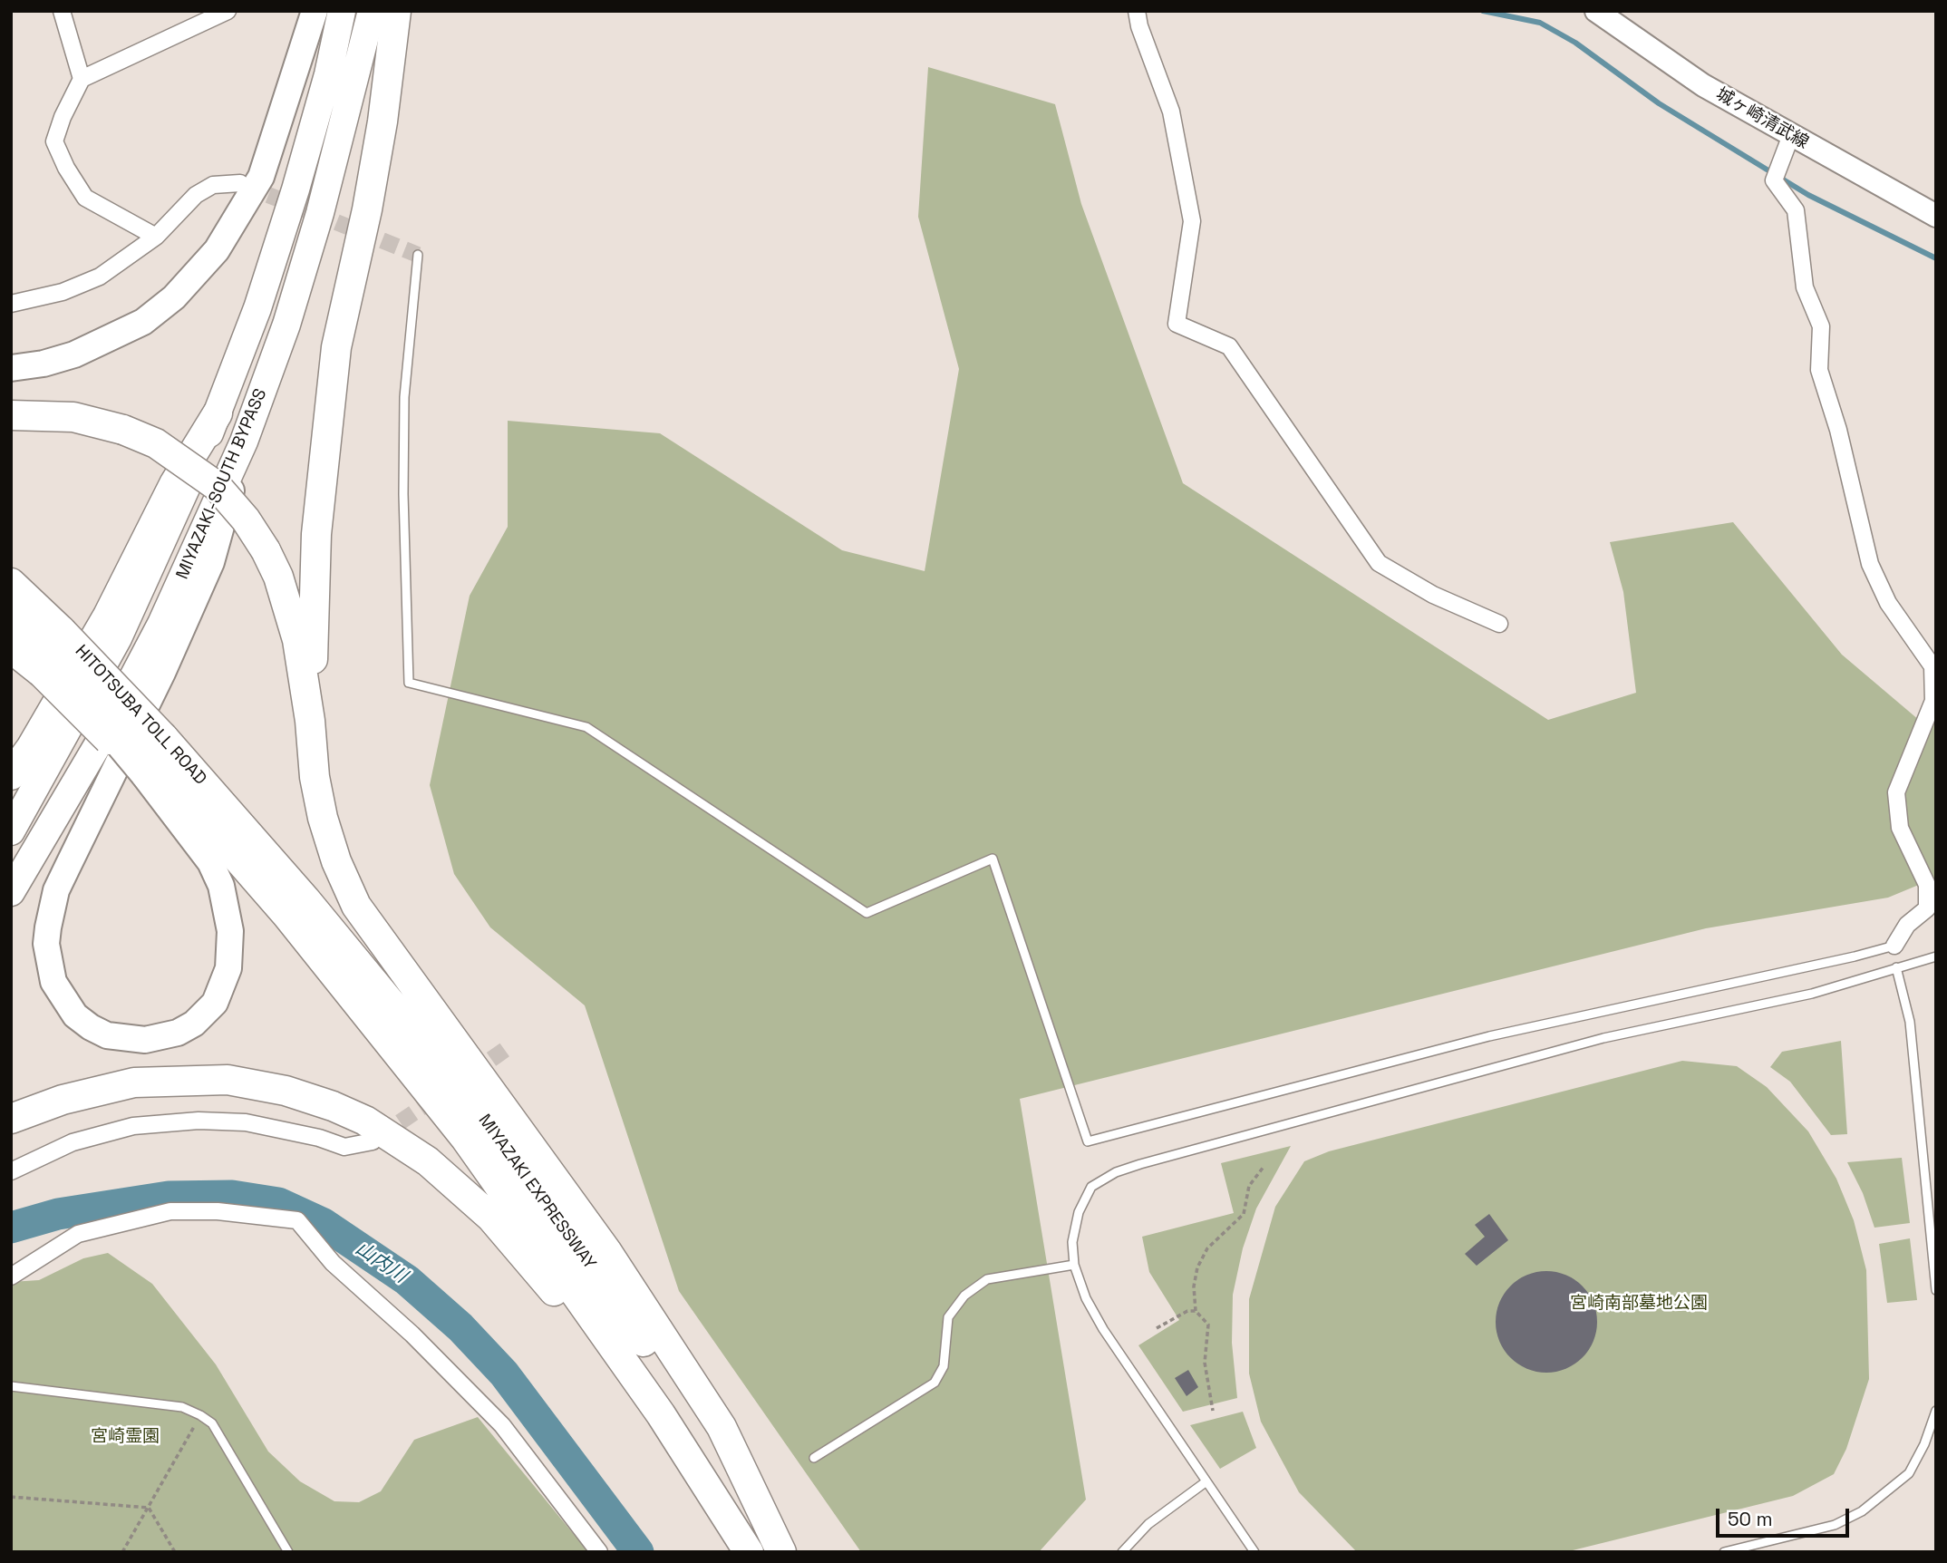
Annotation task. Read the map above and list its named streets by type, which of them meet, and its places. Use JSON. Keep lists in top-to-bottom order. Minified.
{"streets":{"highway":["MIYAZAKI-SOUTH BYPASS","HITOTSUBA TOLL ROAD","MIYAZAKI EXPRESSWAY"],"main road":["城ヶ崎清武線"]},"water":["山内川"],"parks":["宮崎南部墓地公園","宮崎霊園"],"scale_bar":"50 m"}
